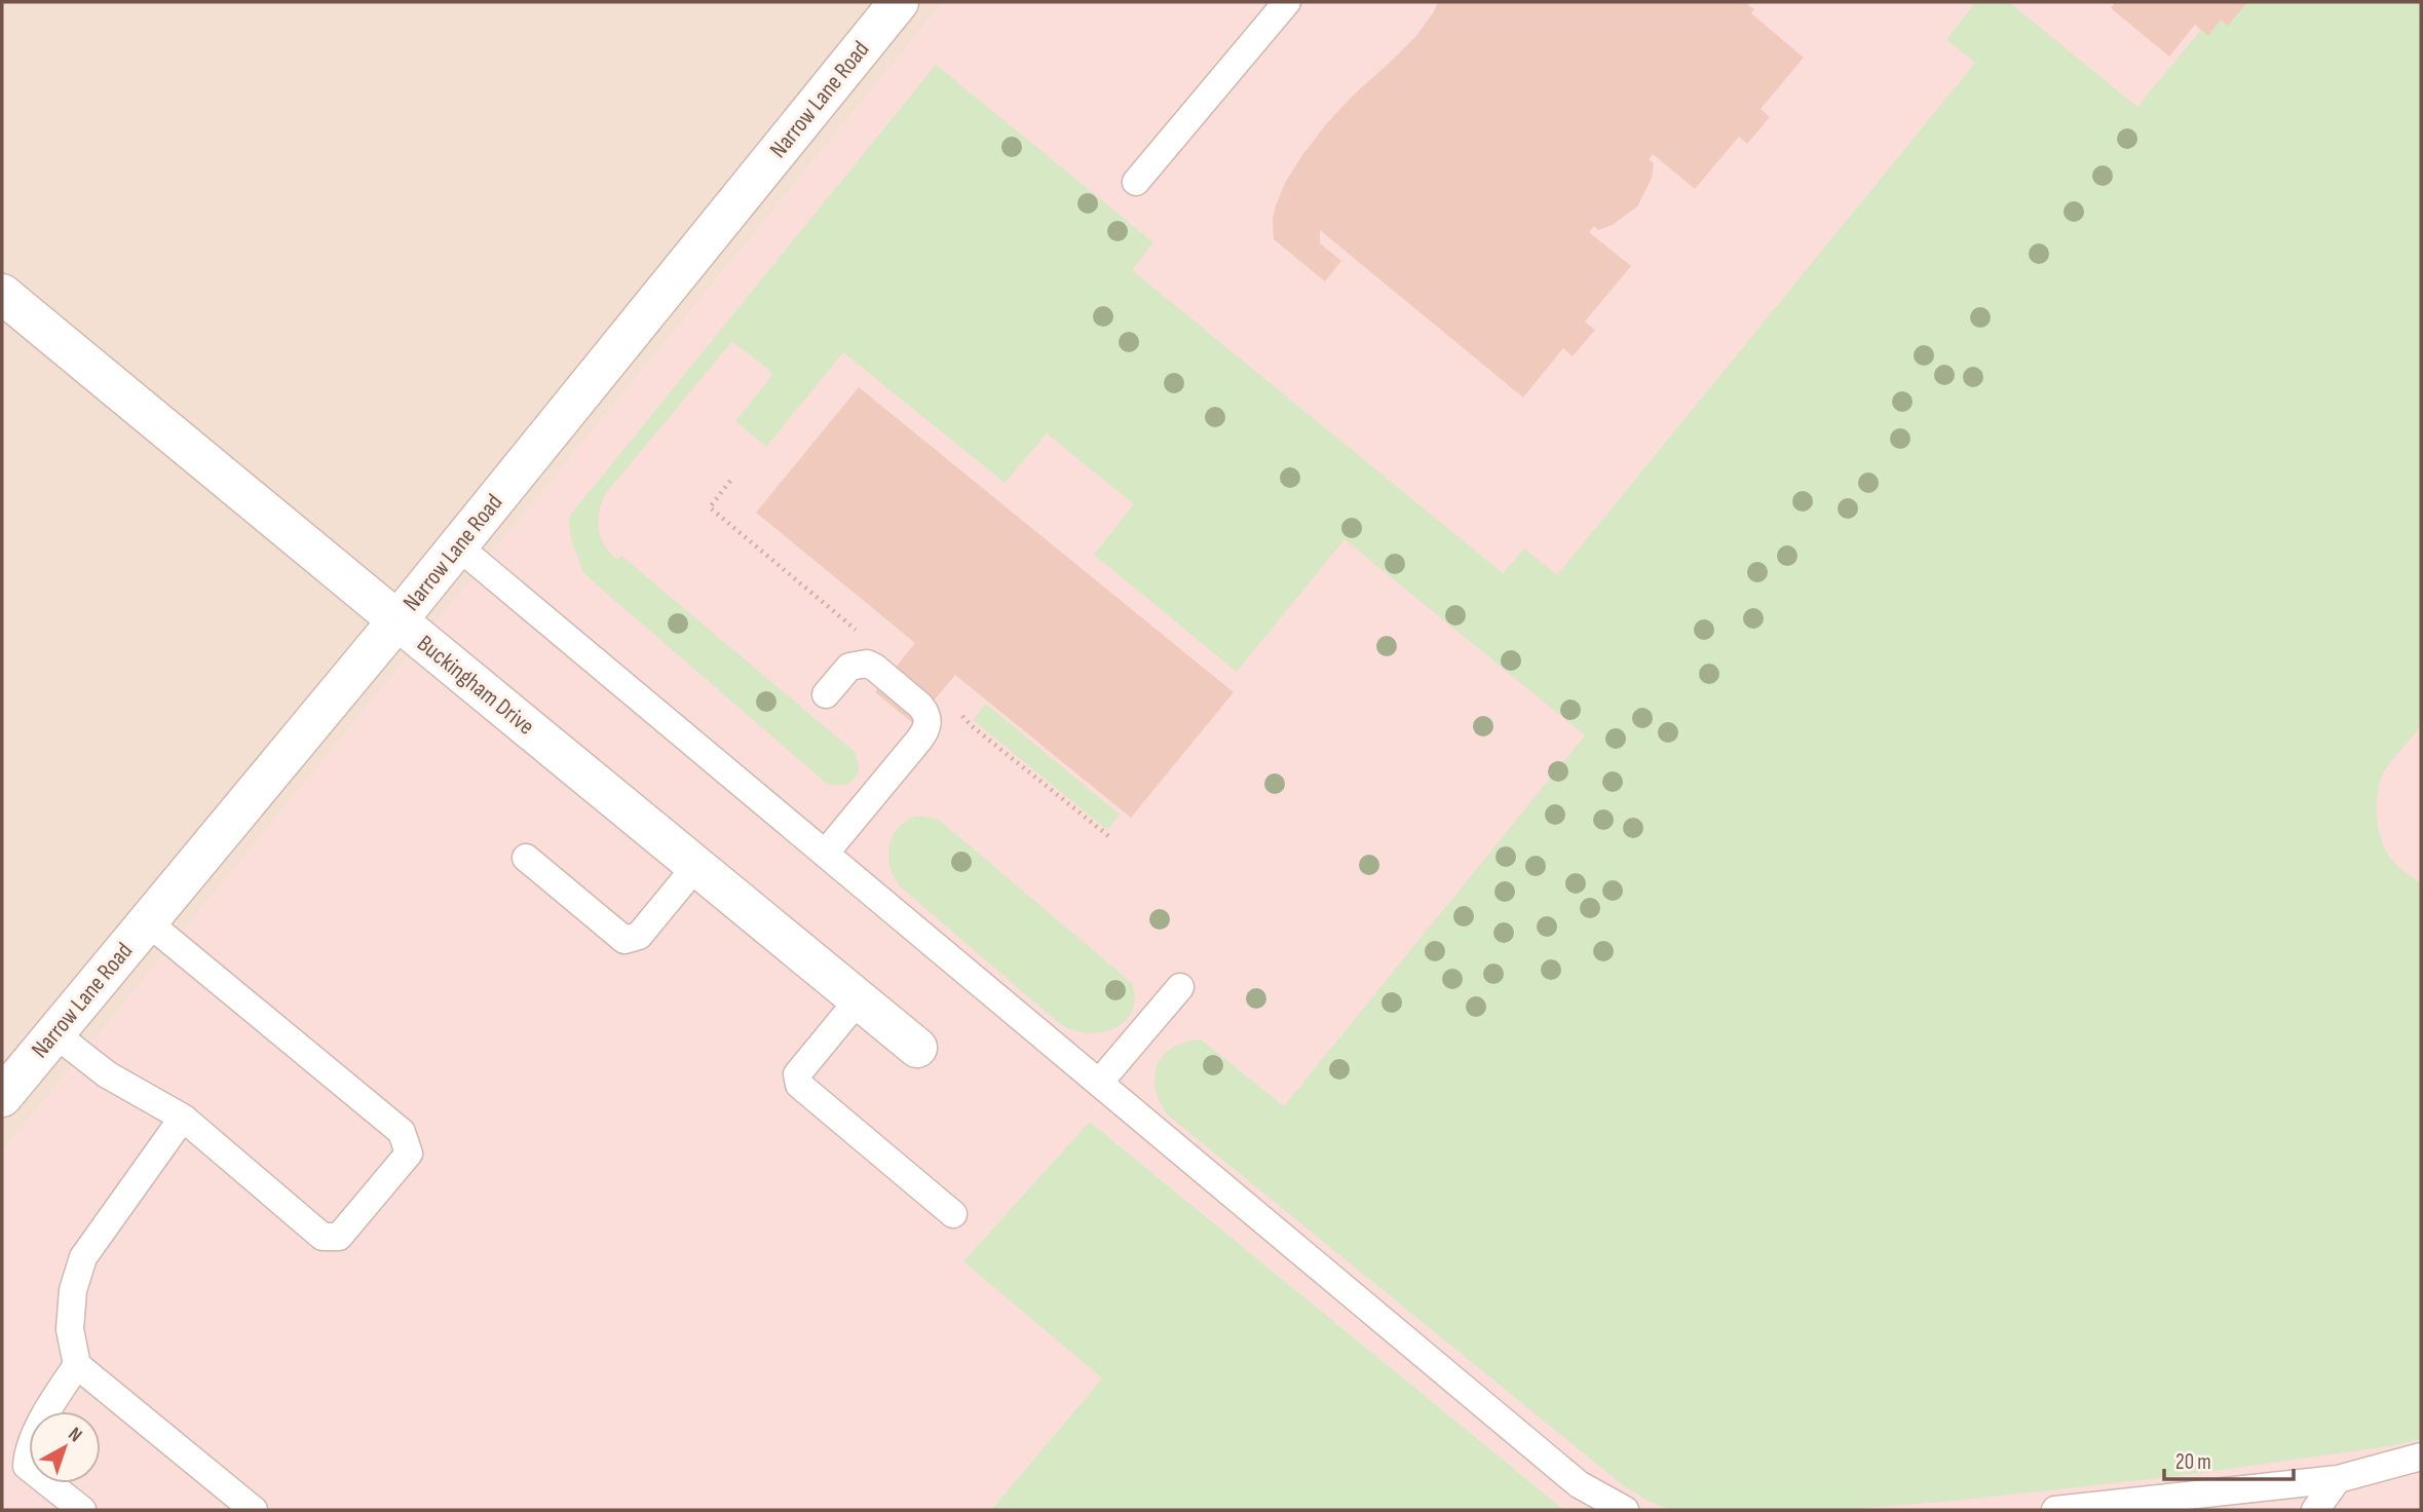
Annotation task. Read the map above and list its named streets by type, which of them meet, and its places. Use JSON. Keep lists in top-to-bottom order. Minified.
{"streets":{"street":["Narrow Lane Road","Buckingham Drive"]},"crossings":[["Narrow Lane Road","Buckingham Drive"]],"scale_bar":"20 m","north":"top right"}
